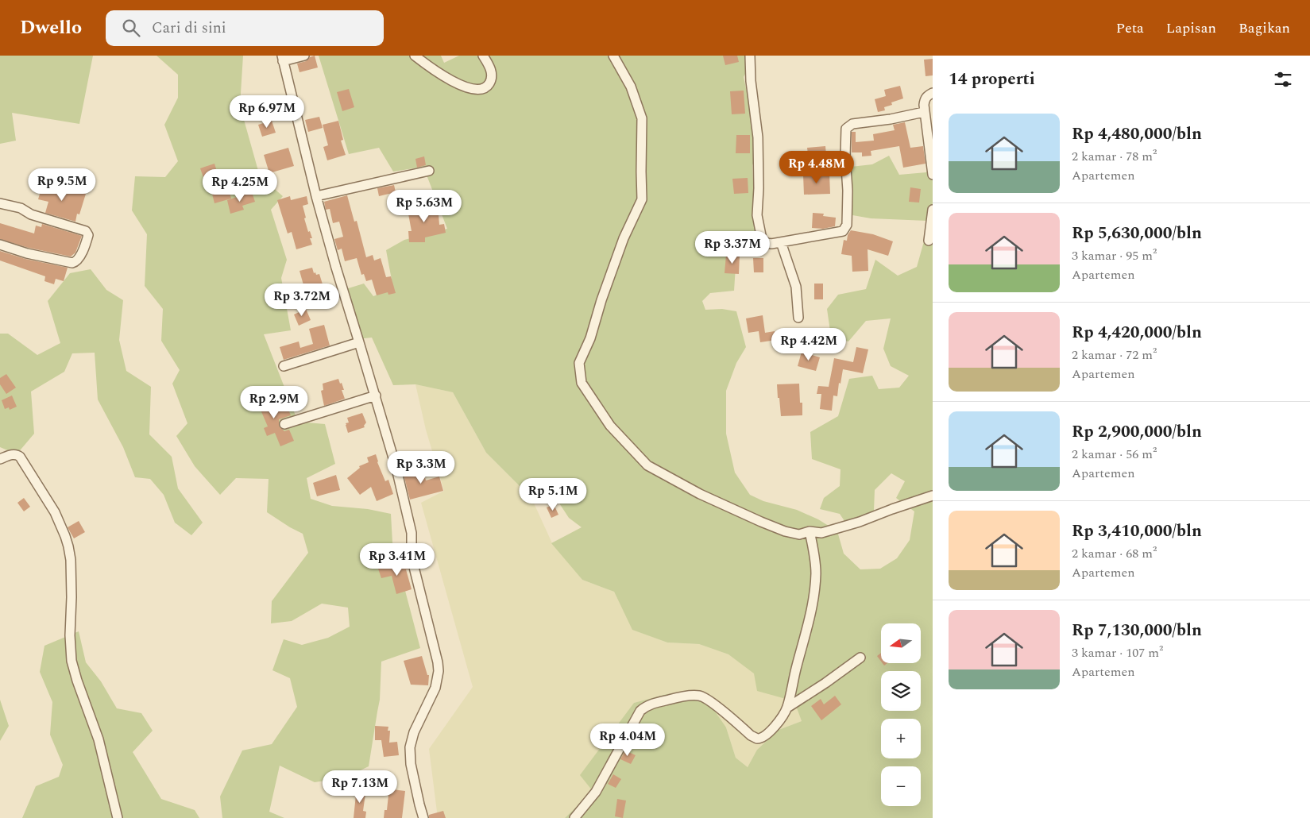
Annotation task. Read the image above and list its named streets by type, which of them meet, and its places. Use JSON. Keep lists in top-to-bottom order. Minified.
{"north":"left","page":{"header":"Dwello","search":"Cari di sini","nav":["Peta","Lapisan","Bagikan"],"heading":"14 properti","price":["Rp 6.97M","Rp 4.48M","Rp 9.5M","Rp 4.25M","Rp 5.63M","Rp 3.37M","Rp 3.72M","Rp 4.42M","Rp 2.9M","Rp 3.3M","Rp 5.1M","Rp 3.41M","Rp 4.04M","Rp 7.13M"],"list":[{"name":"Rp 4,480,000/bln","note":"2 kamar · 78 m² · Apartemen"},{"name":"Rp 5,630,000/bln","note":"3 kamar · 95 m² · Apartemen"},{"name":"Rp 4,420,000/bln","note":"2 kamar · 72 m² · Apartemen"},{"name":"Rp 2,900,000/bln","note":"2 kamar · 56 m² · Apartemen"},{"name":"Rp 3,410,000/bln","note":"2 kamar · 68 m² · Apartemen"},{"name":"Rp 7,130,000/bln","note":"3 kamar · 107 m² · Apartemen"}],"map_buttons":["+","−"]}}
